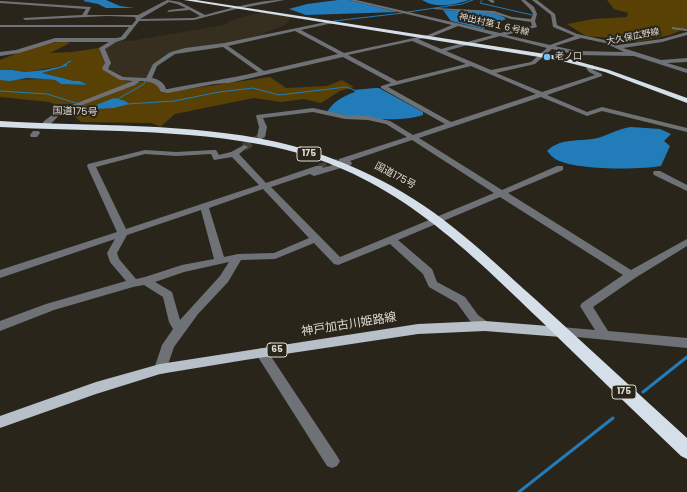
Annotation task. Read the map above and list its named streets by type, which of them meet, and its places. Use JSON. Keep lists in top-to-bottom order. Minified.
{"streets":{"highway":["国道175号","175"],"main road":["神戸加古川姫路線","65"],"street":["神出村第１６号線","大久保広野線"]},"crossings":[["神出村第１６号線","大久保広野線"],["国道175号","神戸加古川姫路線"]],"places":["老ノ口"]}
